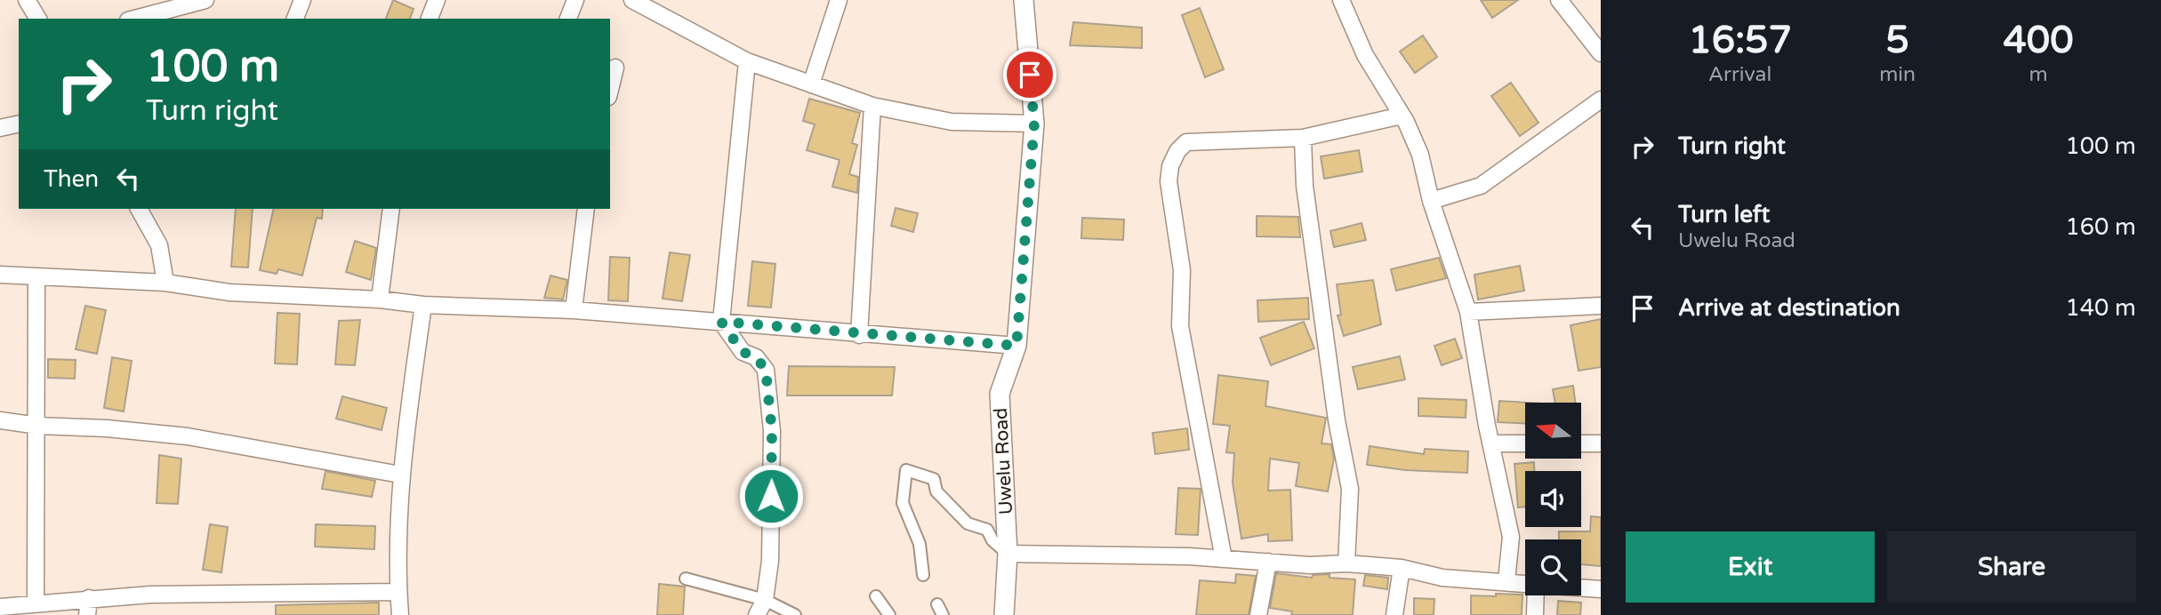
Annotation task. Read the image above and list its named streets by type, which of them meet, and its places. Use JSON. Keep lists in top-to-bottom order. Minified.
{"streets":{"street":["Uwelu Road"]},"north":"left","page":{"eta":["16:57","Arrival","5","min","400","m"],"turn":["100 m","Turn right"],"list":[{"name":"Turn right","value":"100 m"},{"name":"Turn left","note":"Uwelu Road","value":"160 m"},{"name":"Arrive at destination","value":"140 m"}],"then":"Then","buttons":["Exit","Share"]}}
